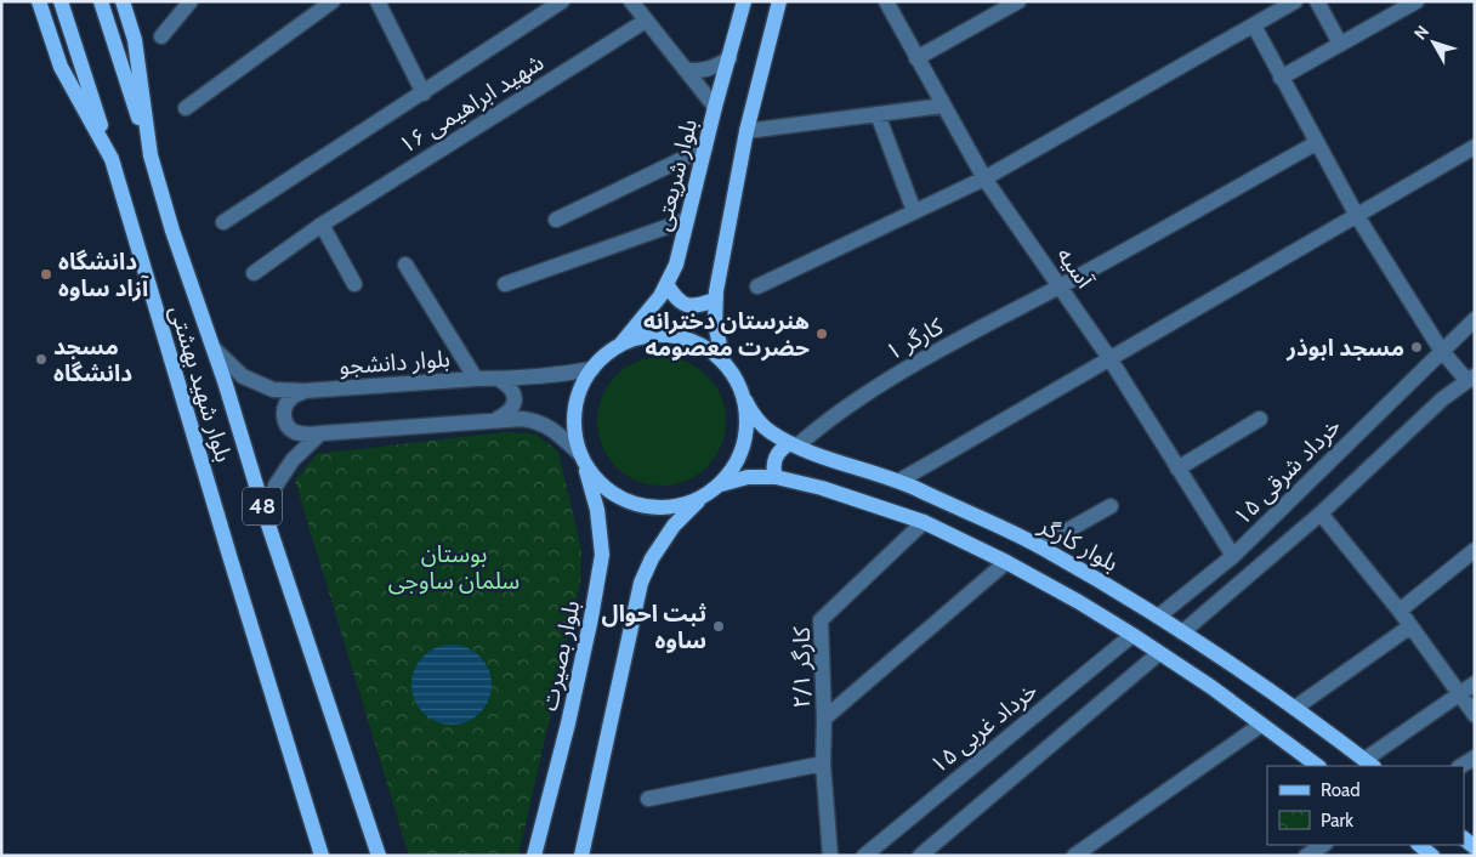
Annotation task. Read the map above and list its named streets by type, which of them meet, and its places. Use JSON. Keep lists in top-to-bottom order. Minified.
{"streets":{"main road":["بلوار شریعتی","بلوار شهید بهشتی","48","بلوار کارگر","بلوار بصیرت"],"street":["شهید ابراهیمی ۱۶","آسیه","کارگر ۱","بلوار دانشجو","۱۵ خرداد شرقی","کارگر ۲/۱","۱۵ خرداد غربی"]},"crossings":[["بلوار شریعتی","بلوار دانشجو"],["بلوار شریعتی","بلوار کارگر"],["بلوار شریعتی","بلوار بصیرت"],["آسیه","کارگر ۱"],["آسیه","۱۵ خرداد شرقی"],["کارگر ۱","بلوار کارگر"],["بلوار دانشجو","بلوار شهید بهشتی"],["بلوار دانشجو","بلوار کارگر"],["بلوار دانشجو","بلوار بصیرت"],["بلوار شهید بهشتی","48"],["۱۵ خرداد شرقی","بلوار کارگر"],["بلوار کارگر","بلوار بصیرت"]],"parks":["بوستان سلمان ساوجی"],"places":["دانشگاه آزاد ساوه","هنرستان دخترانه حضرت معصومه","مسجد ابوذر","مسجد دانشگاه","ثبت احوال ساوه"],"legend":["Road","Park"],"north":"top left"}
